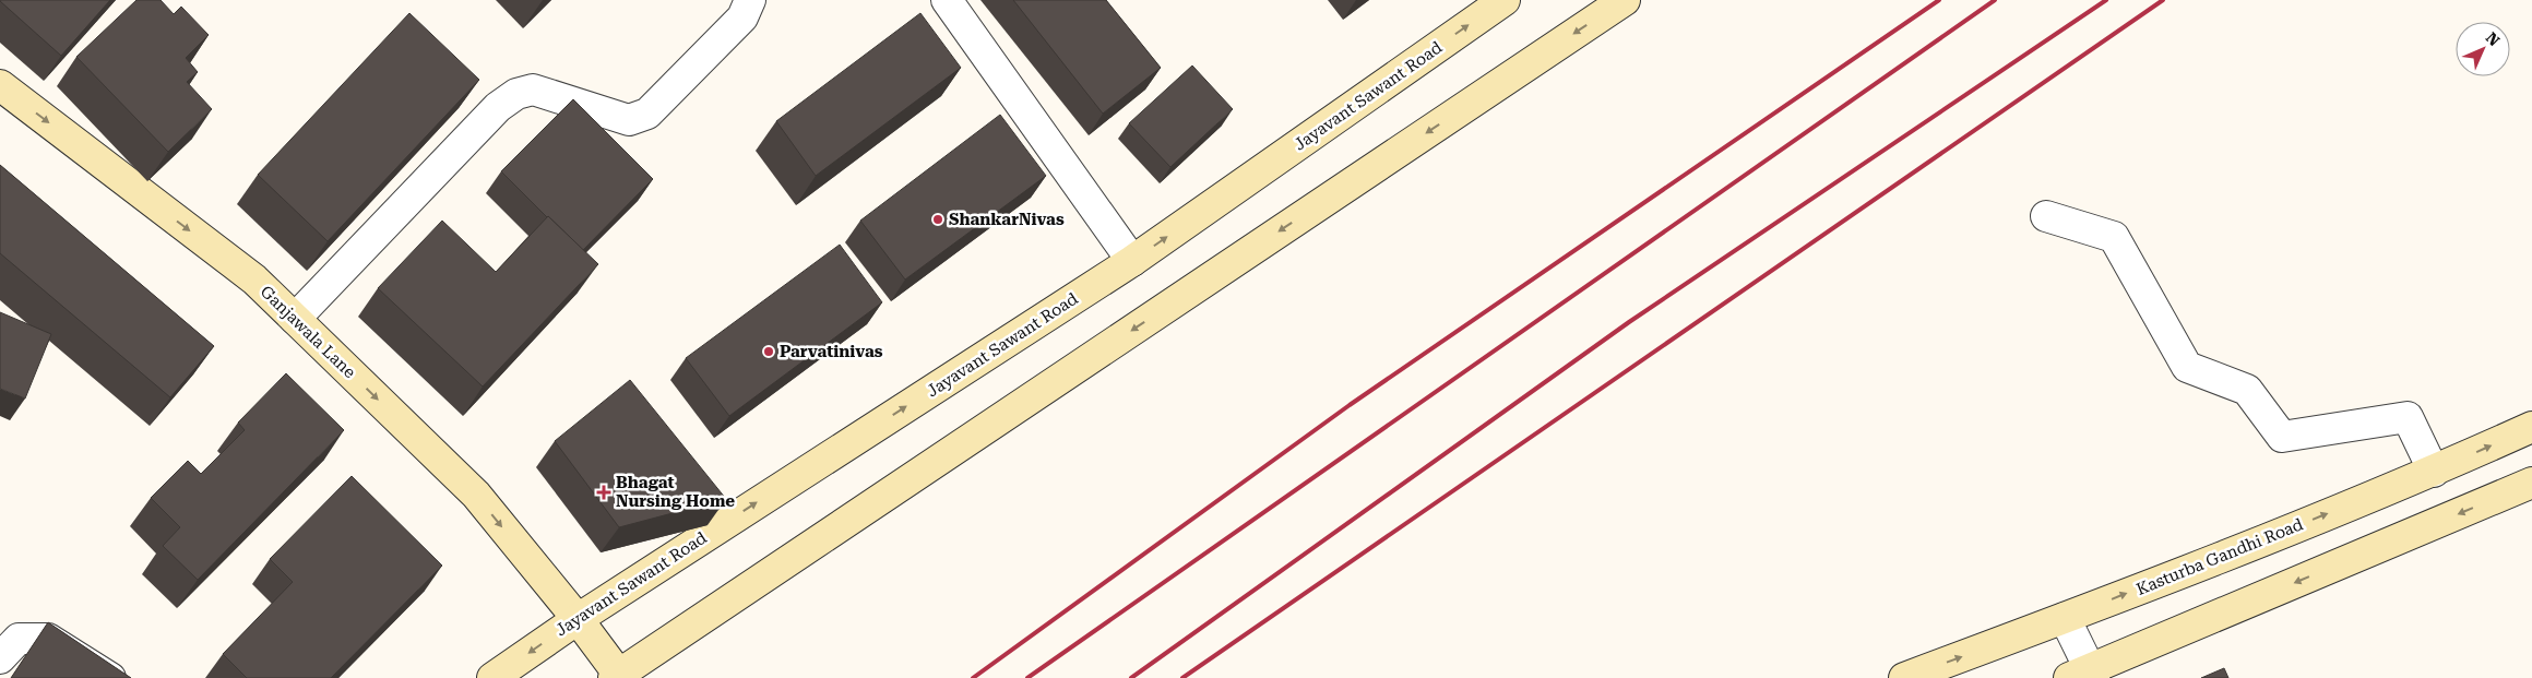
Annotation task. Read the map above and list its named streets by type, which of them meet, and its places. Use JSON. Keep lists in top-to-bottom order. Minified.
{"streets":{"street":["Jayavant Sawant Road","Ganjawala Lane","Kasturba Gandhi Road"]},"crossings":[["Jayavant Sawant Road","Ganjawala Lane"]],"one_way":["Ganjawala Lane"],"places":{"other":["ShankarNivas","Parvatinivas"],"health":["Bhagat Nursing Home"]},"north":"top right"}
